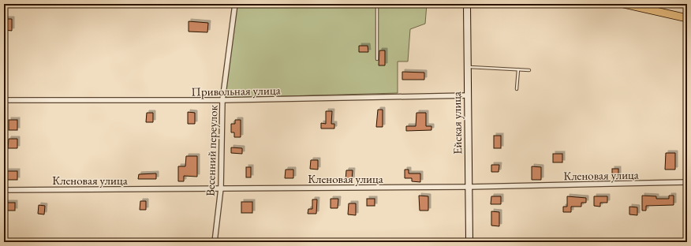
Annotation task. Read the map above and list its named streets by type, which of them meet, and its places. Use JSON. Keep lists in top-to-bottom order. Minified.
{"streets":{"street":["Привольная улица","Ейская улица","Весенний переулок","Кленовая улица"]},"crossings":[["Привольная улица","Ейская улица"],["Привольная улица","Весенний переулок"],["Ейская улица","Кленовая улица"],["Весенний переулок","Кленовая улица"]]}
